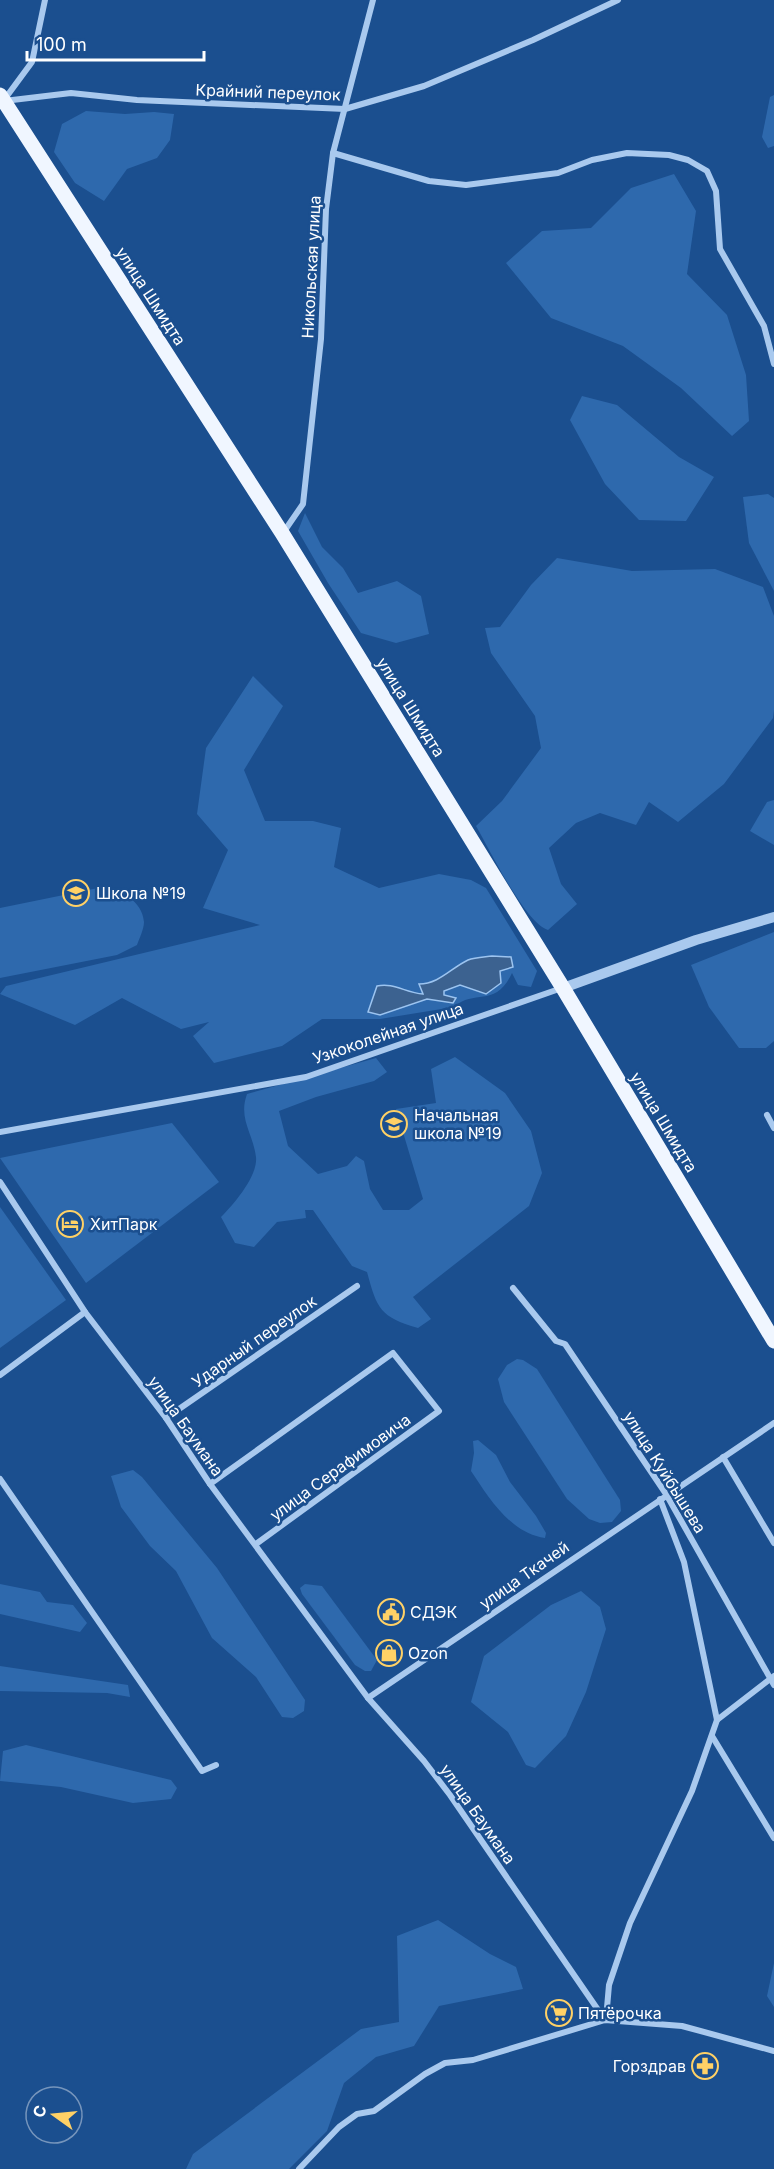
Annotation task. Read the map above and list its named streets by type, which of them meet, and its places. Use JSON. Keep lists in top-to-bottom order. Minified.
{"streets":{"main road":["улица Шмидта"],"street":["Крайний переулок","Никольская улица","Узкоколейная улица","Ударный переулок","улица Баумана","улица Серафимовича","улица Куйбышева","улица Ткачей"]},"crossings":[["Крайний переулок","Никольская улица"],["Крайний переулок","улица Шмидта"],["Никольская улица","улица Шмидта"],["улица Шмидта","Узкоколейная улица"],["Ударный переулок","улица Баумана"],["улица Баумана","улица Серафимовича"],["улица Баумана","улица Ткачей"],["улица Куйбышева","улица Ткачей"]],"places":{"school or university":["Школа №19","Начальная школа №19"],"hotel":["ХитПарк"],"public building":["СДЭК"],"shop":["Ozon"],"supermarket":["Пятёрочка"],"pharmacy":["Горздрав"]},"scale_bar":"100 m","north":"left"}
